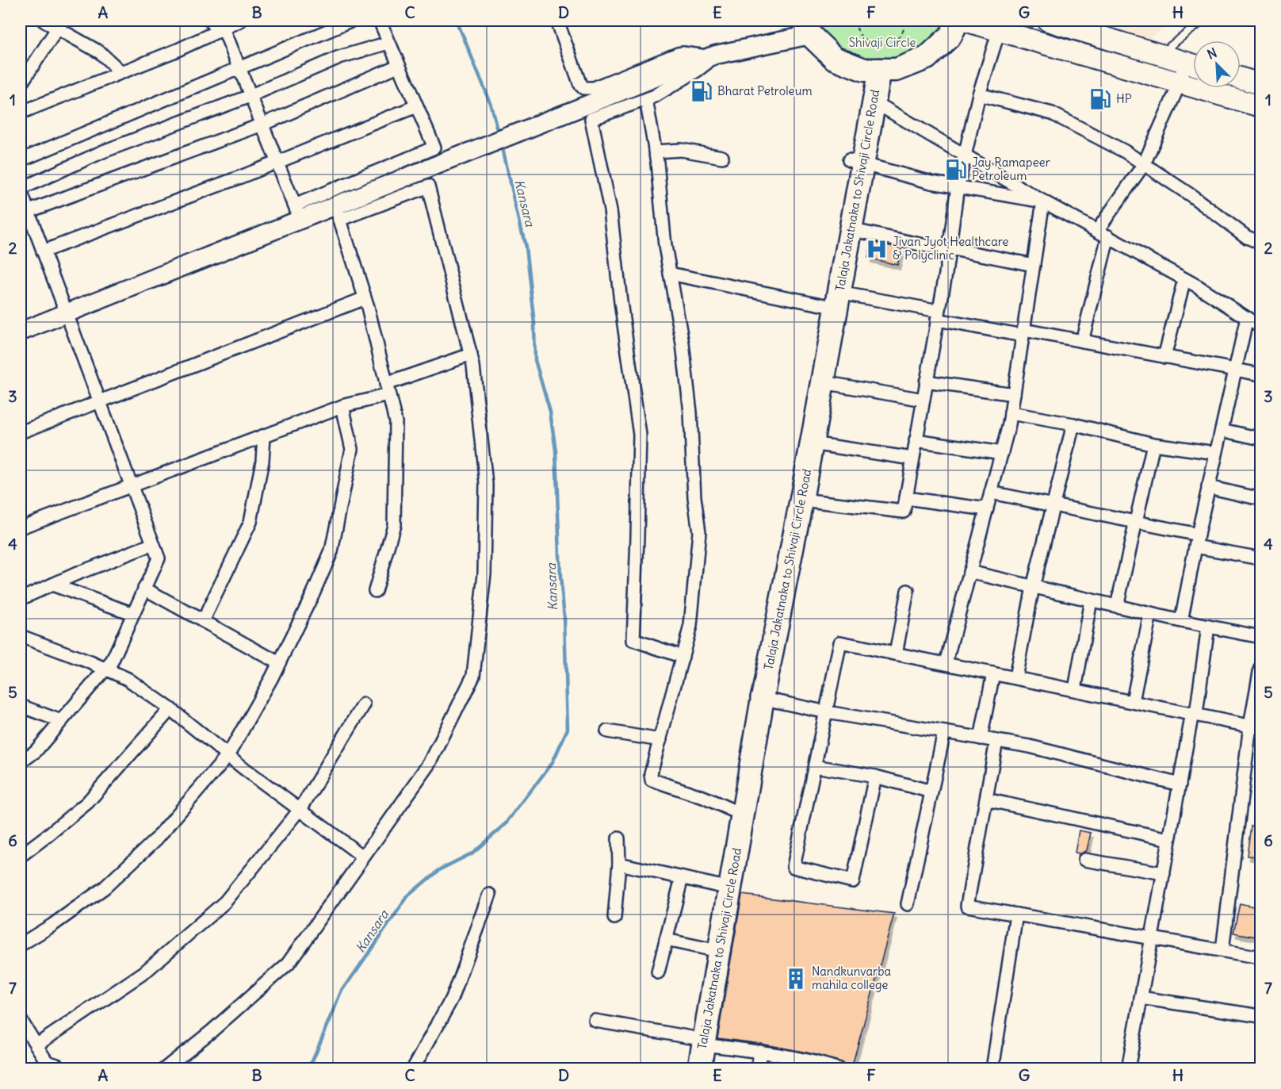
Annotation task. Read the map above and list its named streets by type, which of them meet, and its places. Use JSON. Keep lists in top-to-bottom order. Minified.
{"streets":{"highway":["Talaja Jakatnaka to Shivaji Circle Road"]},"water":["Kansara"],"parks":["Shivaji Circle"],"places":{"fuel station":["Bharat Petroleum","HP","Jay Ramapeer Petroleum"],"hospital":["Jivan Jyot Healthcare & Polyclinic"],"building":["Nandkunvarba mahila college"]},"north":"top left","grid":{"columns":["A","B","C","D","E","F","G","H"],"rows":["1","2","3","4","5","6","7"]}}
